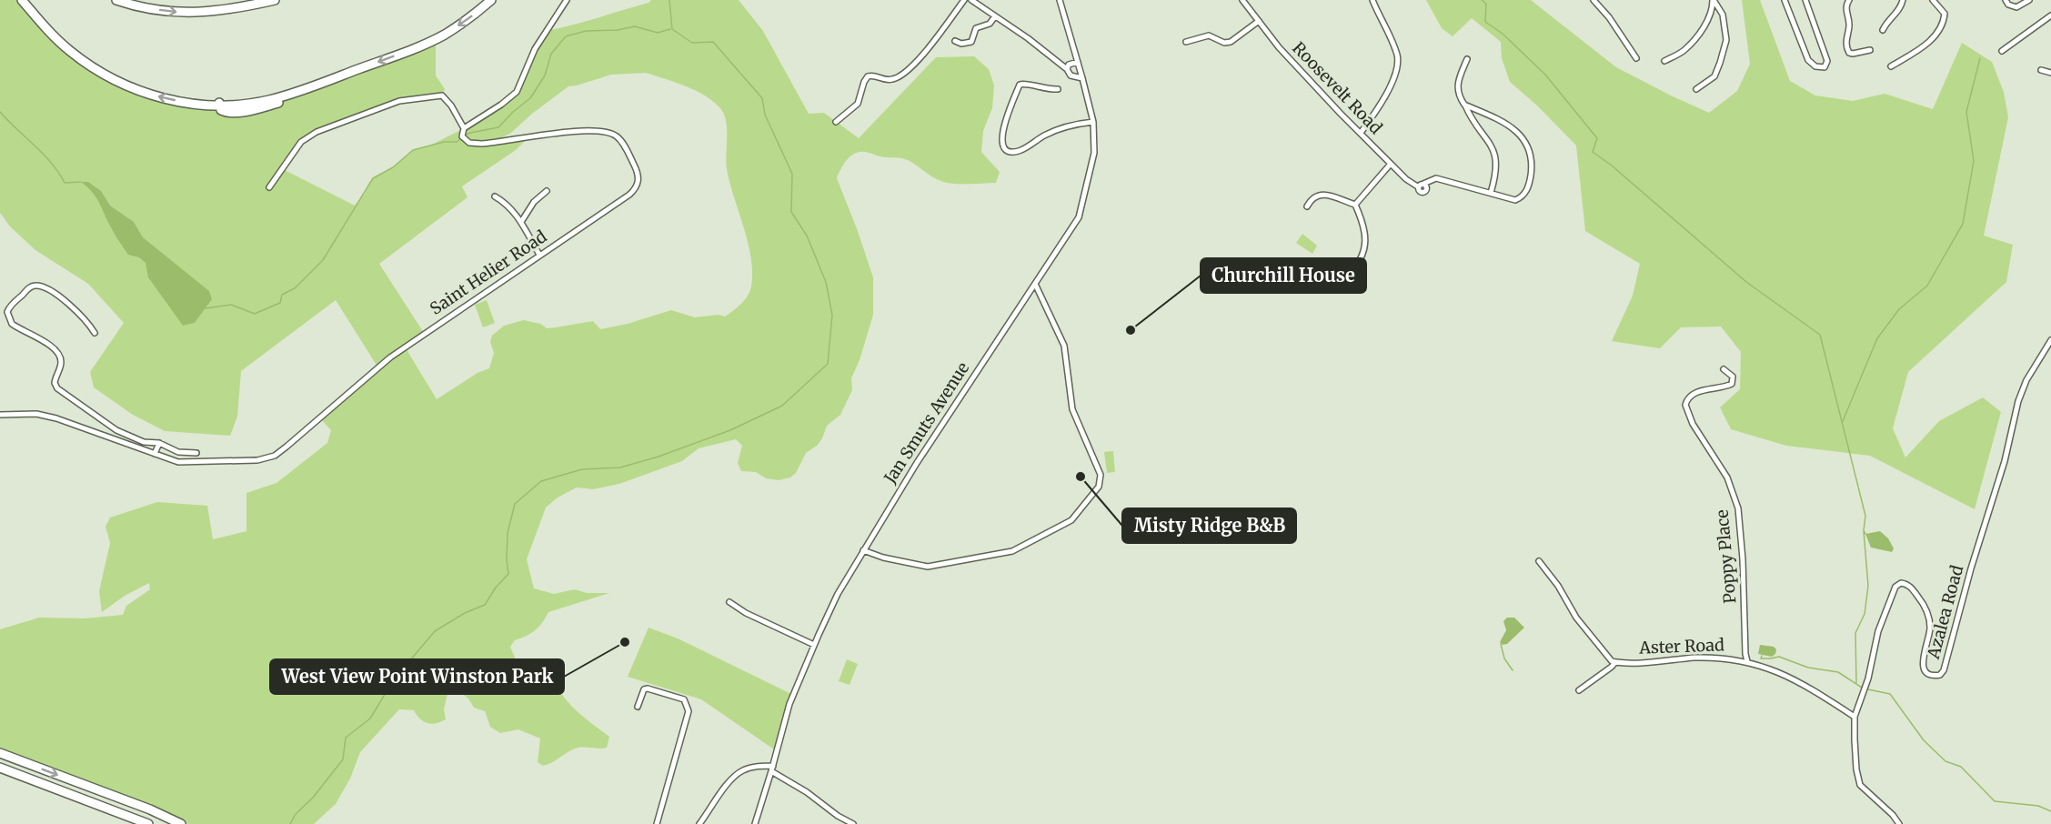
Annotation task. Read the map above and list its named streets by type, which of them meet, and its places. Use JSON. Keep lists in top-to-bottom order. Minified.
{"streets":{"street":["Roosevelt Road","Saint Helier Road","Jan Smuts Avenue","Poppy Place","Azalea Road","Aster Road"]},"crossings":[["Poppy Place","Aster Road"],["Azalea Road","Aster Road"]],"places":["Churchill House","Misty Ridge B&B","West View Point Winston Park"]}
